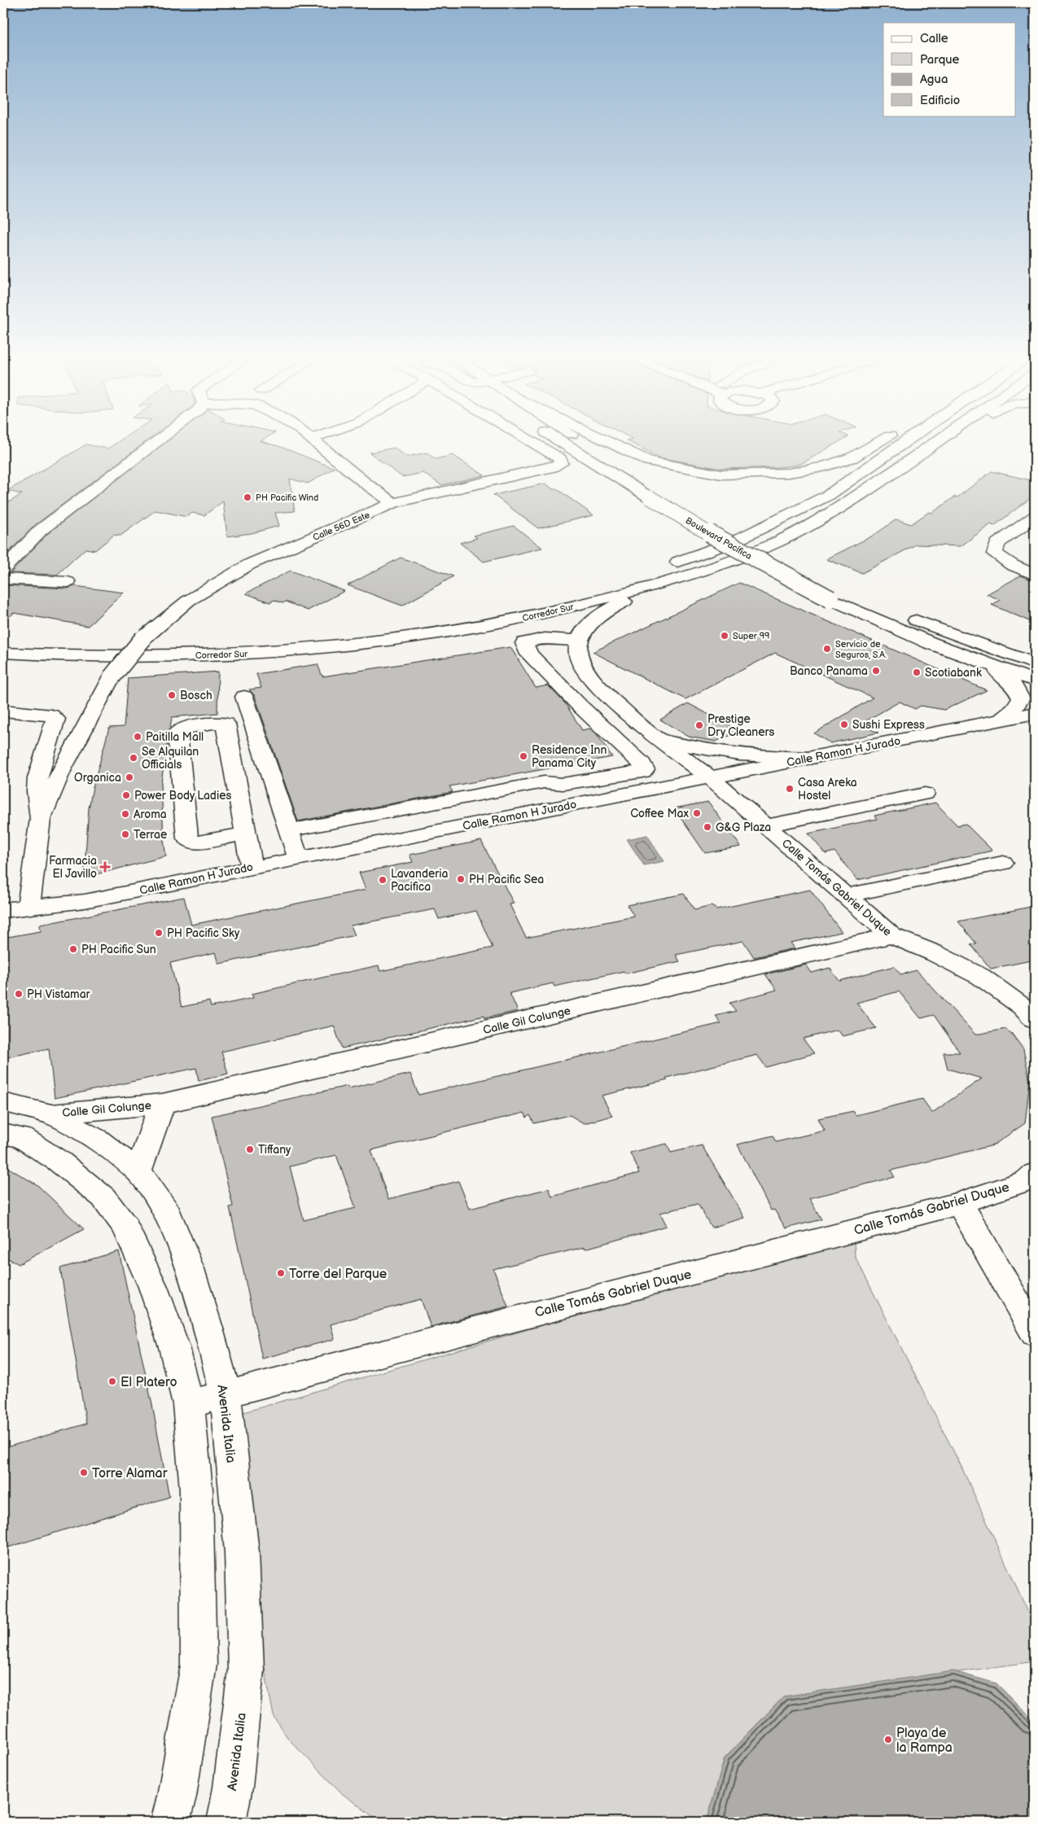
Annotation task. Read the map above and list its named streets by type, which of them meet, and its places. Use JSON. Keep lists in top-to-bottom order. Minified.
{"streets":{"main road":["Calle 56D Este","Boulevard Pacífica","Corredor Sur","Calle Ramon H Jurado","Calle Tomás Gabriel Duque","Calle Gil Colunge","Avenida Italia"]},"crossings":[["Calle Ramon H Jurado","Calle Tomás Gabriel Duque"],["Calle Tomás Gabriel Duque","Calle Gil Colunge"],["Calle Tomás Gabriel Duque","Avenida Italia"],["Calle Gil Colunge","Avenida Italia"]],"places":{"other":["PH Pacific Wind","Super 99","Servicio de Seguros, S.A.","Banco Panama","Scotiabank","Bosch","Sushi Express","Prestige Dry Cleaners","Paitilla Mall","Residence Inn Panama City","Se Alquilan Officials","Organica","Casa Areka Hostel","Power Body Ladies","Coffee Max","Aroma","G&G Plaza","Terrae","PH Pacific Sea","Lavanderia Pacifica","PH Pacific Sky","PH Pacific Sun","PH Vistamar","Tiffany","Torre del Parque","El Platero","Torre Alamar","Playa de la Rampa"],"health":["Farmacia El Javillo"]},"legend":["Calle","Parque","Agua","Edificio"]}
